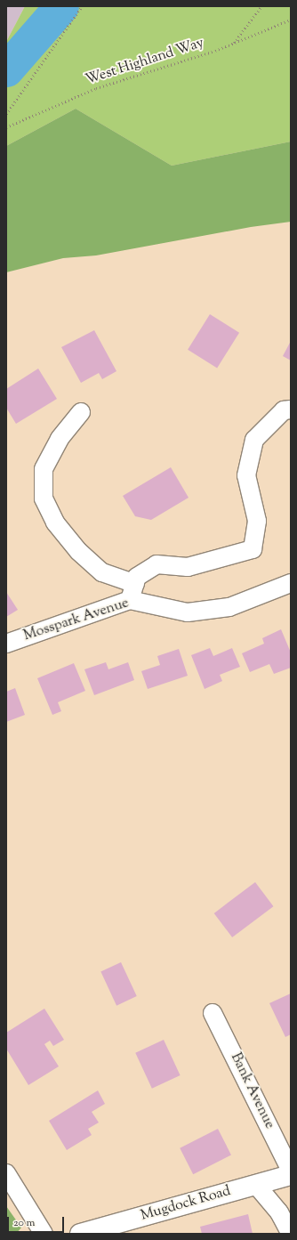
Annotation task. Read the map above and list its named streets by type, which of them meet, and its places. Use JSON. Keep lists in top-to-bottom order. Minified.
{"streets":{"street":["Mosspark Avenue","Bank Avenue","Mugdock Road"],"path":["West Highland Way"]},"scale_bar":"20 m"}
